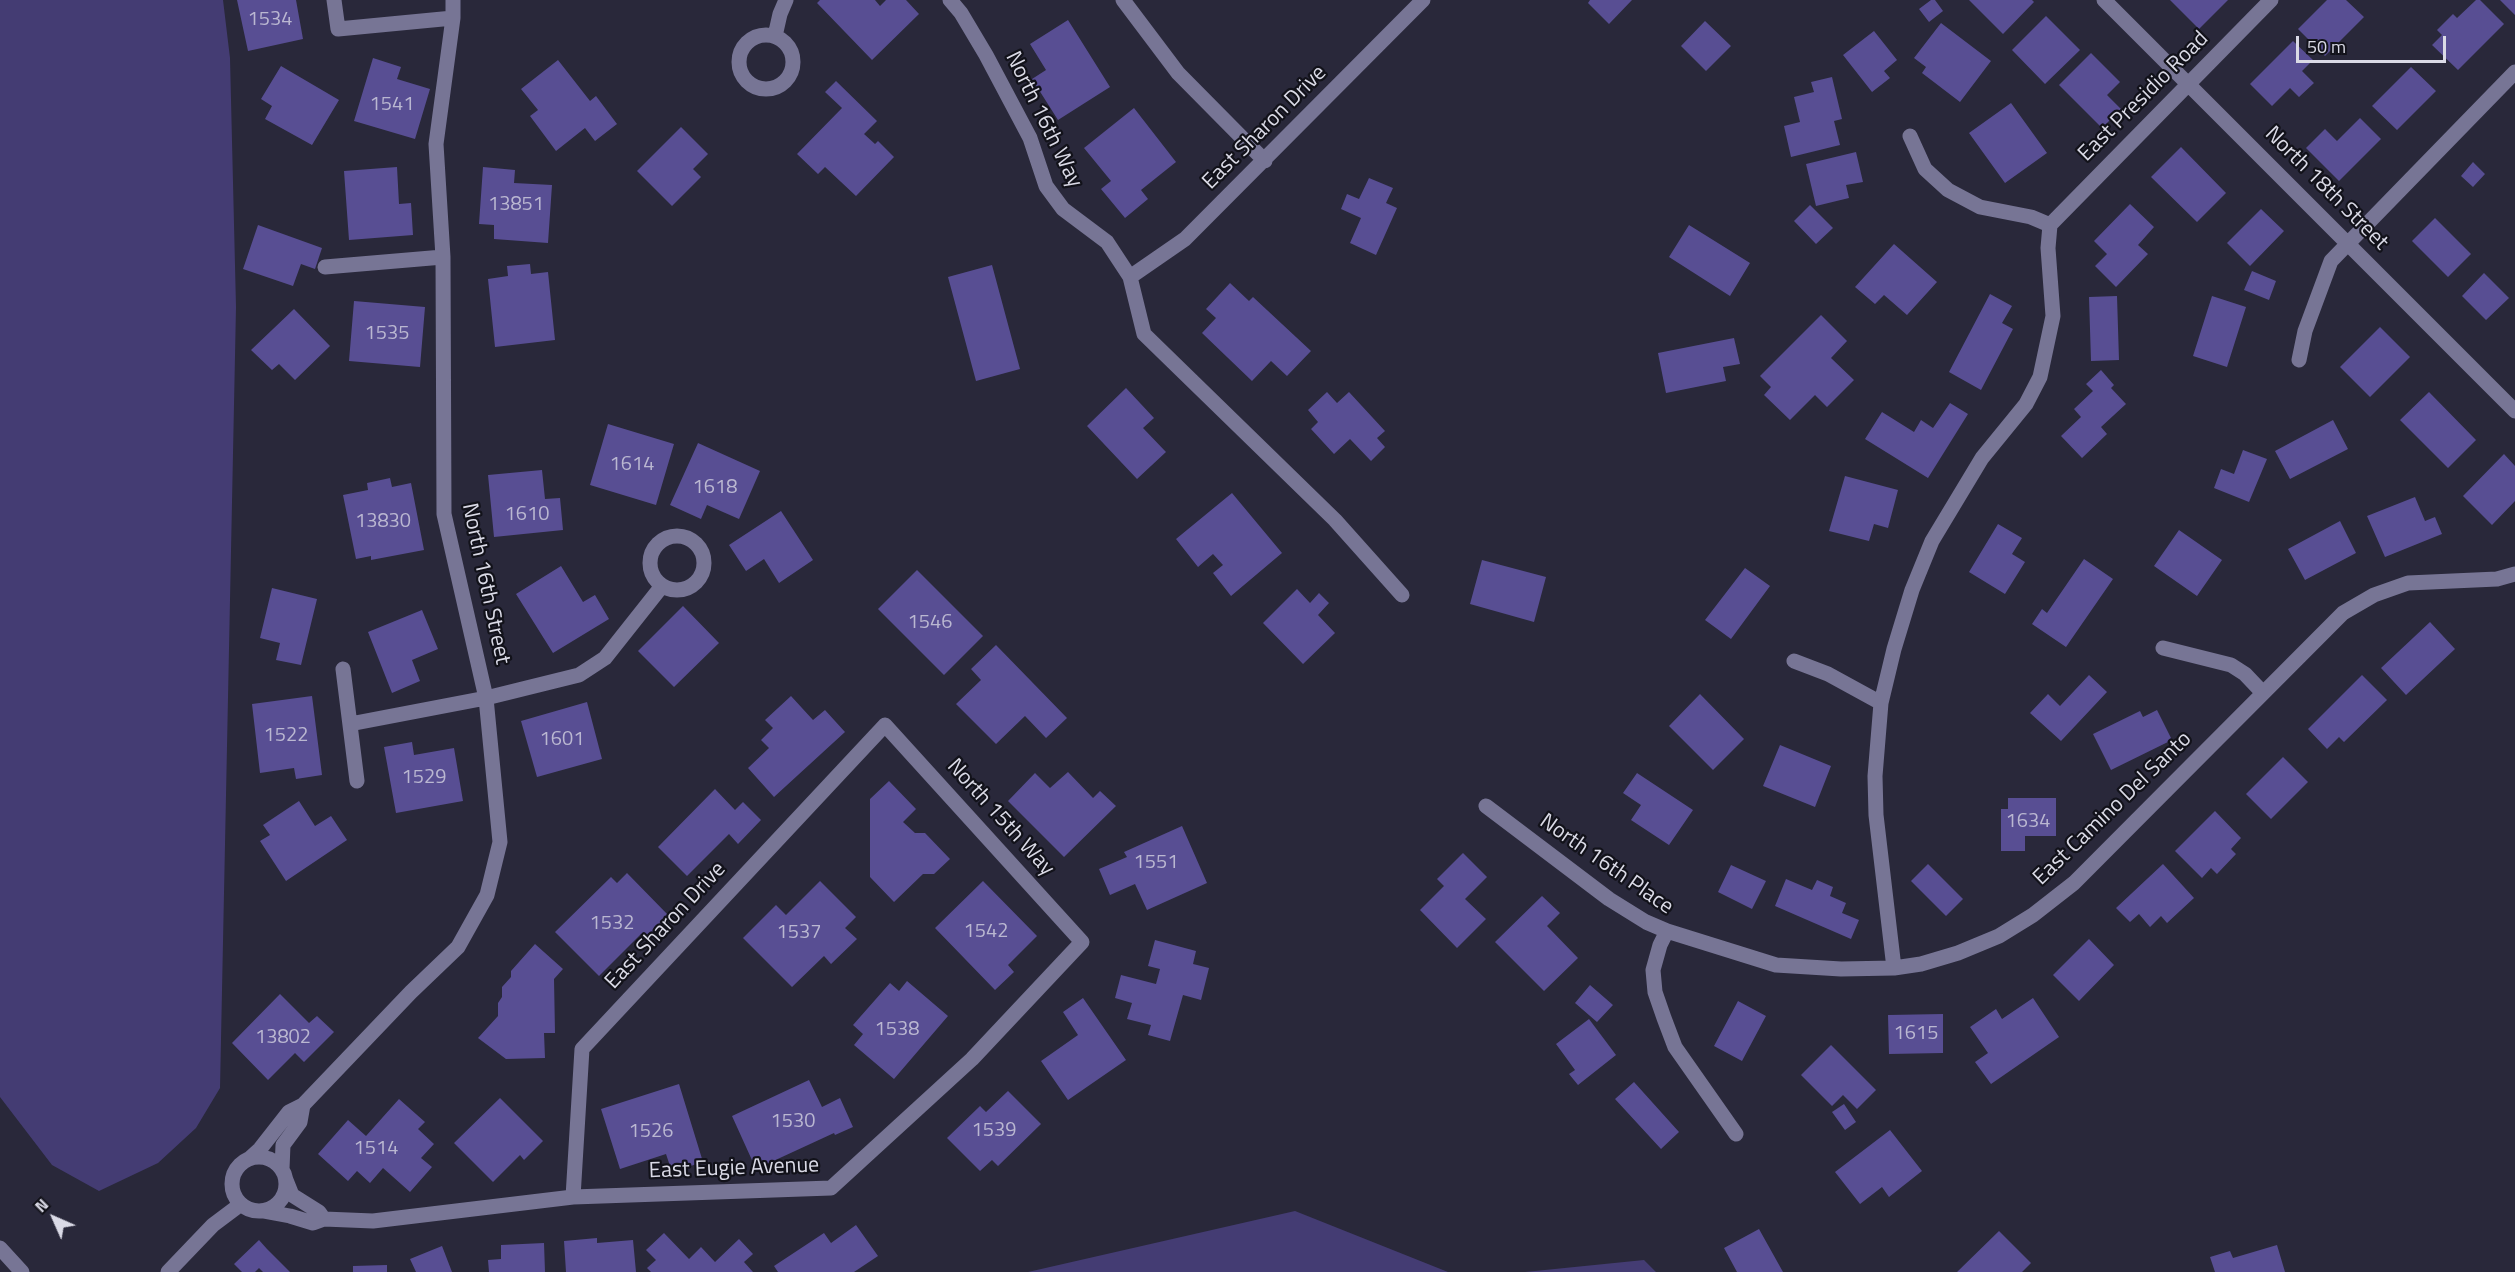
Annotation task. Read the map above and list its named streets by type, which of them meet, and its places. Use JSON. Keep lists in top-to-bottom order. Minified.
{"streets":{"street":["East Presidio Road","North 16th Way","East Sharon Drive","North 18th Street","North 16th Street","East Camino Del Santo","North 15th Way","North 16th Place","East Eugie Avenue"]},"crossings":[["East Presidio Road","North 18th Street"],["North 16th Way","East Sharon Drive"],["East Sharon Drive","North 15th Way"],["East Sharon Drive","East Eugie Avenue"],["North 16th Street","East Eugie Avenue"],["East Camino Del Santo","North 16th Place"],["North 15th Way","East Eugie Avenue"]],"house_numbers":["1534","1541","13851","1535","1614","1618","1610","13830","1546","1522","1601","1529","1634","1551","1532","1542","1537","1538","1615","13802","1530","1539","1526","1514"],"scale_bar":"50 m","north":"top left"}
